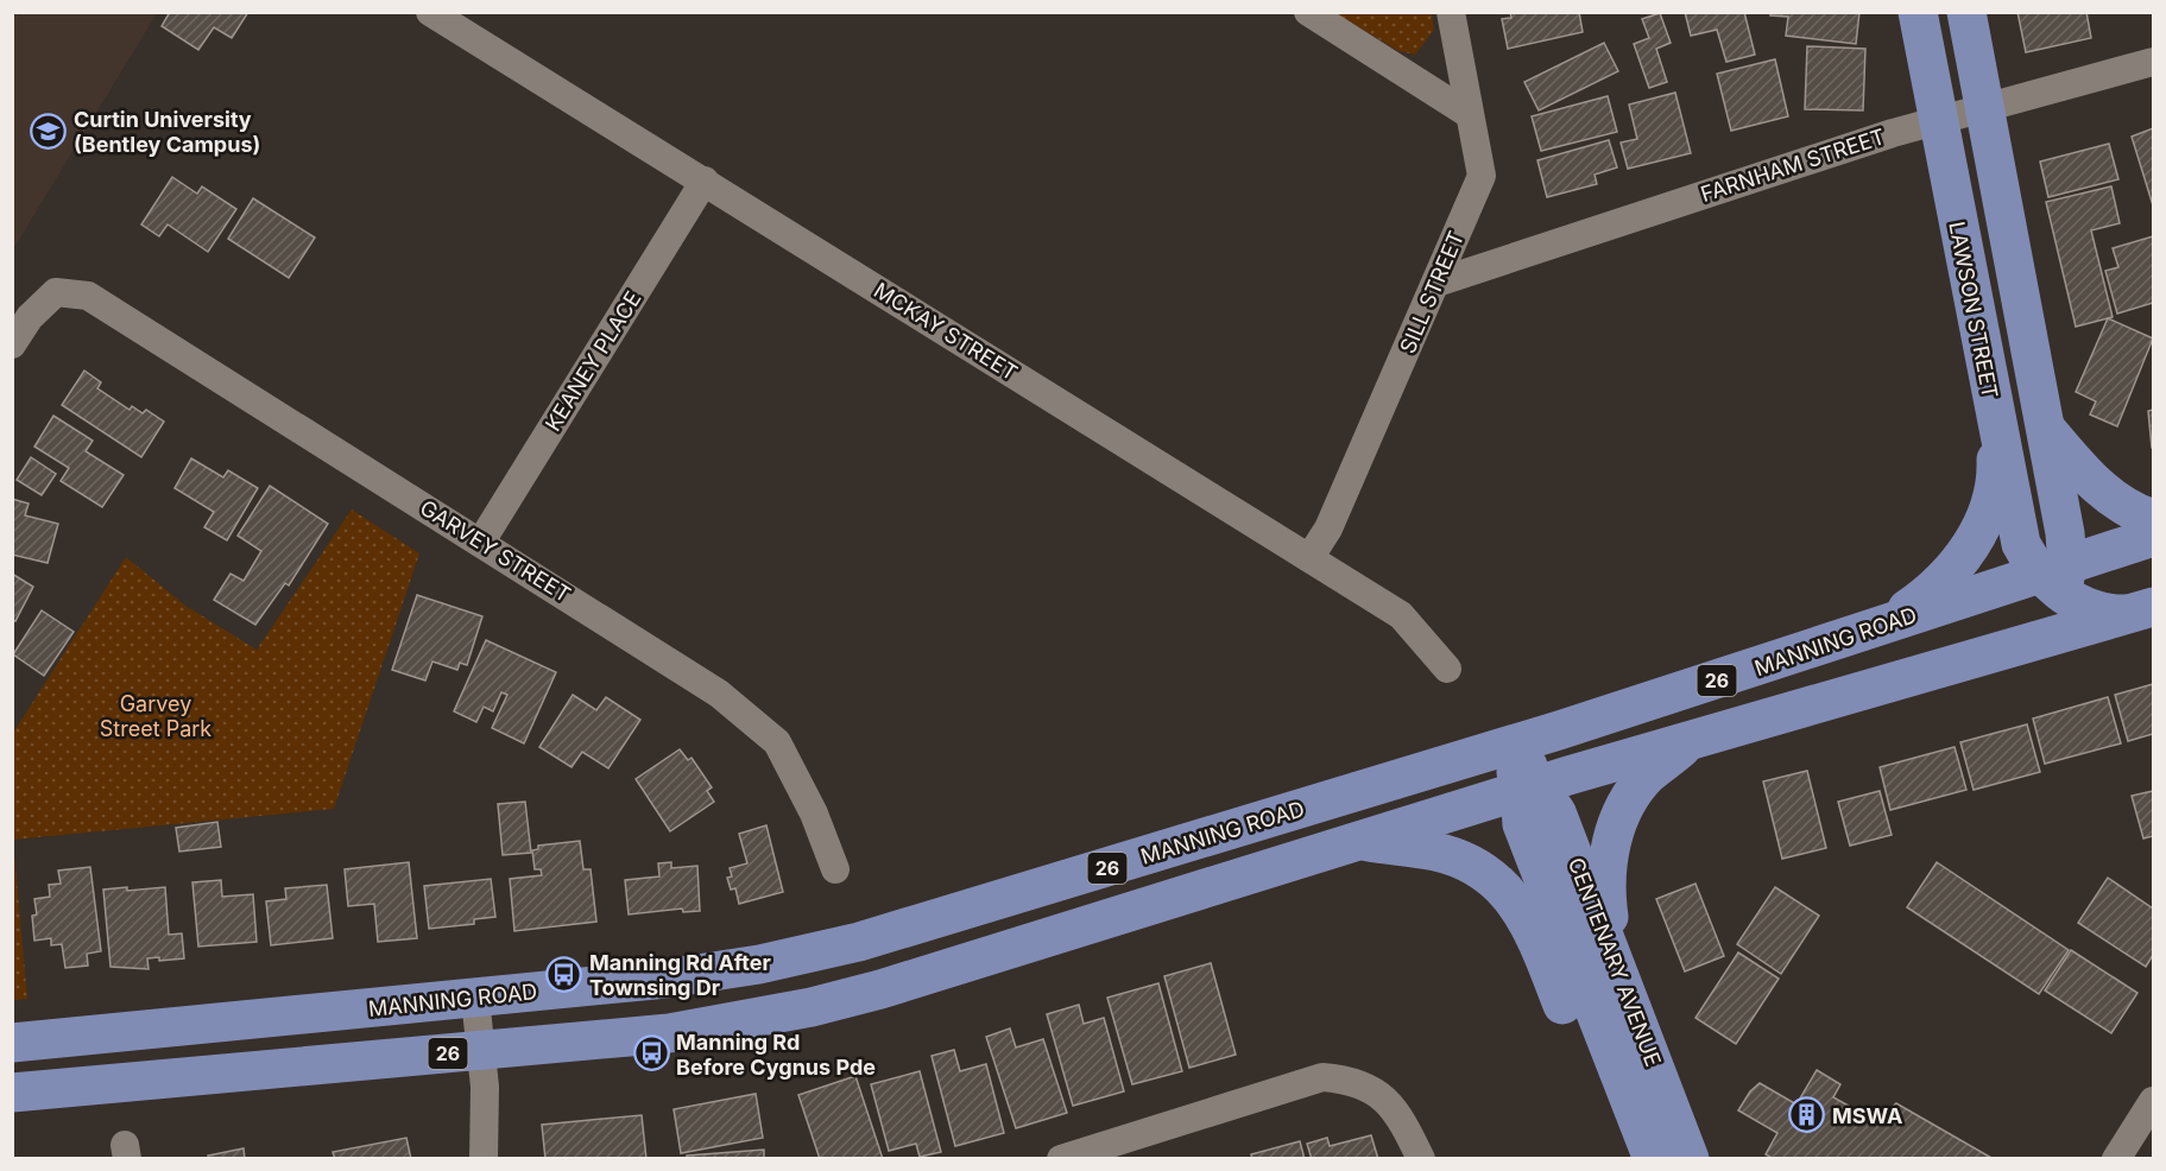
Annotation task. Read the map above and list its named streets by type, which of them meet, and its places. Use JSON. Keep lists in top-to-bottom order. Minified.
{"streets":{"main road":["LAWSON STREET","MANNING ROAD","26","CENTENARY AVENUE"],"street":["FARNHAM STREET","SILL STREET","MCKAY STREET","KEANEY PLACE","GARVEY STREET"]},"crossings":[["FARNHAM STREET","SILL STREET"],["FARNHAM STREET","LAWSON STREET"],["SILL STREET","MCKAY STREET"],["LAWSON STREET","MANNING ROAD"],["LAWSON STREET","26"],["MCKAY STREET","KEANEY PLACE"],["KEANEY PLACE","GARVEY STREET"],["MANNING ROAD","CENTENARY AVENUE"],["26","CENTENARY AVENUE"]],"parks":["Garvey Street Park"],"places":{"school or university":["Curtin University (Bentley Campus)"],"bus stop":["Manning Rd After Townsing Dr","Manning Rd Before Cygnus Pde"],"building":["MSWA"]}}
